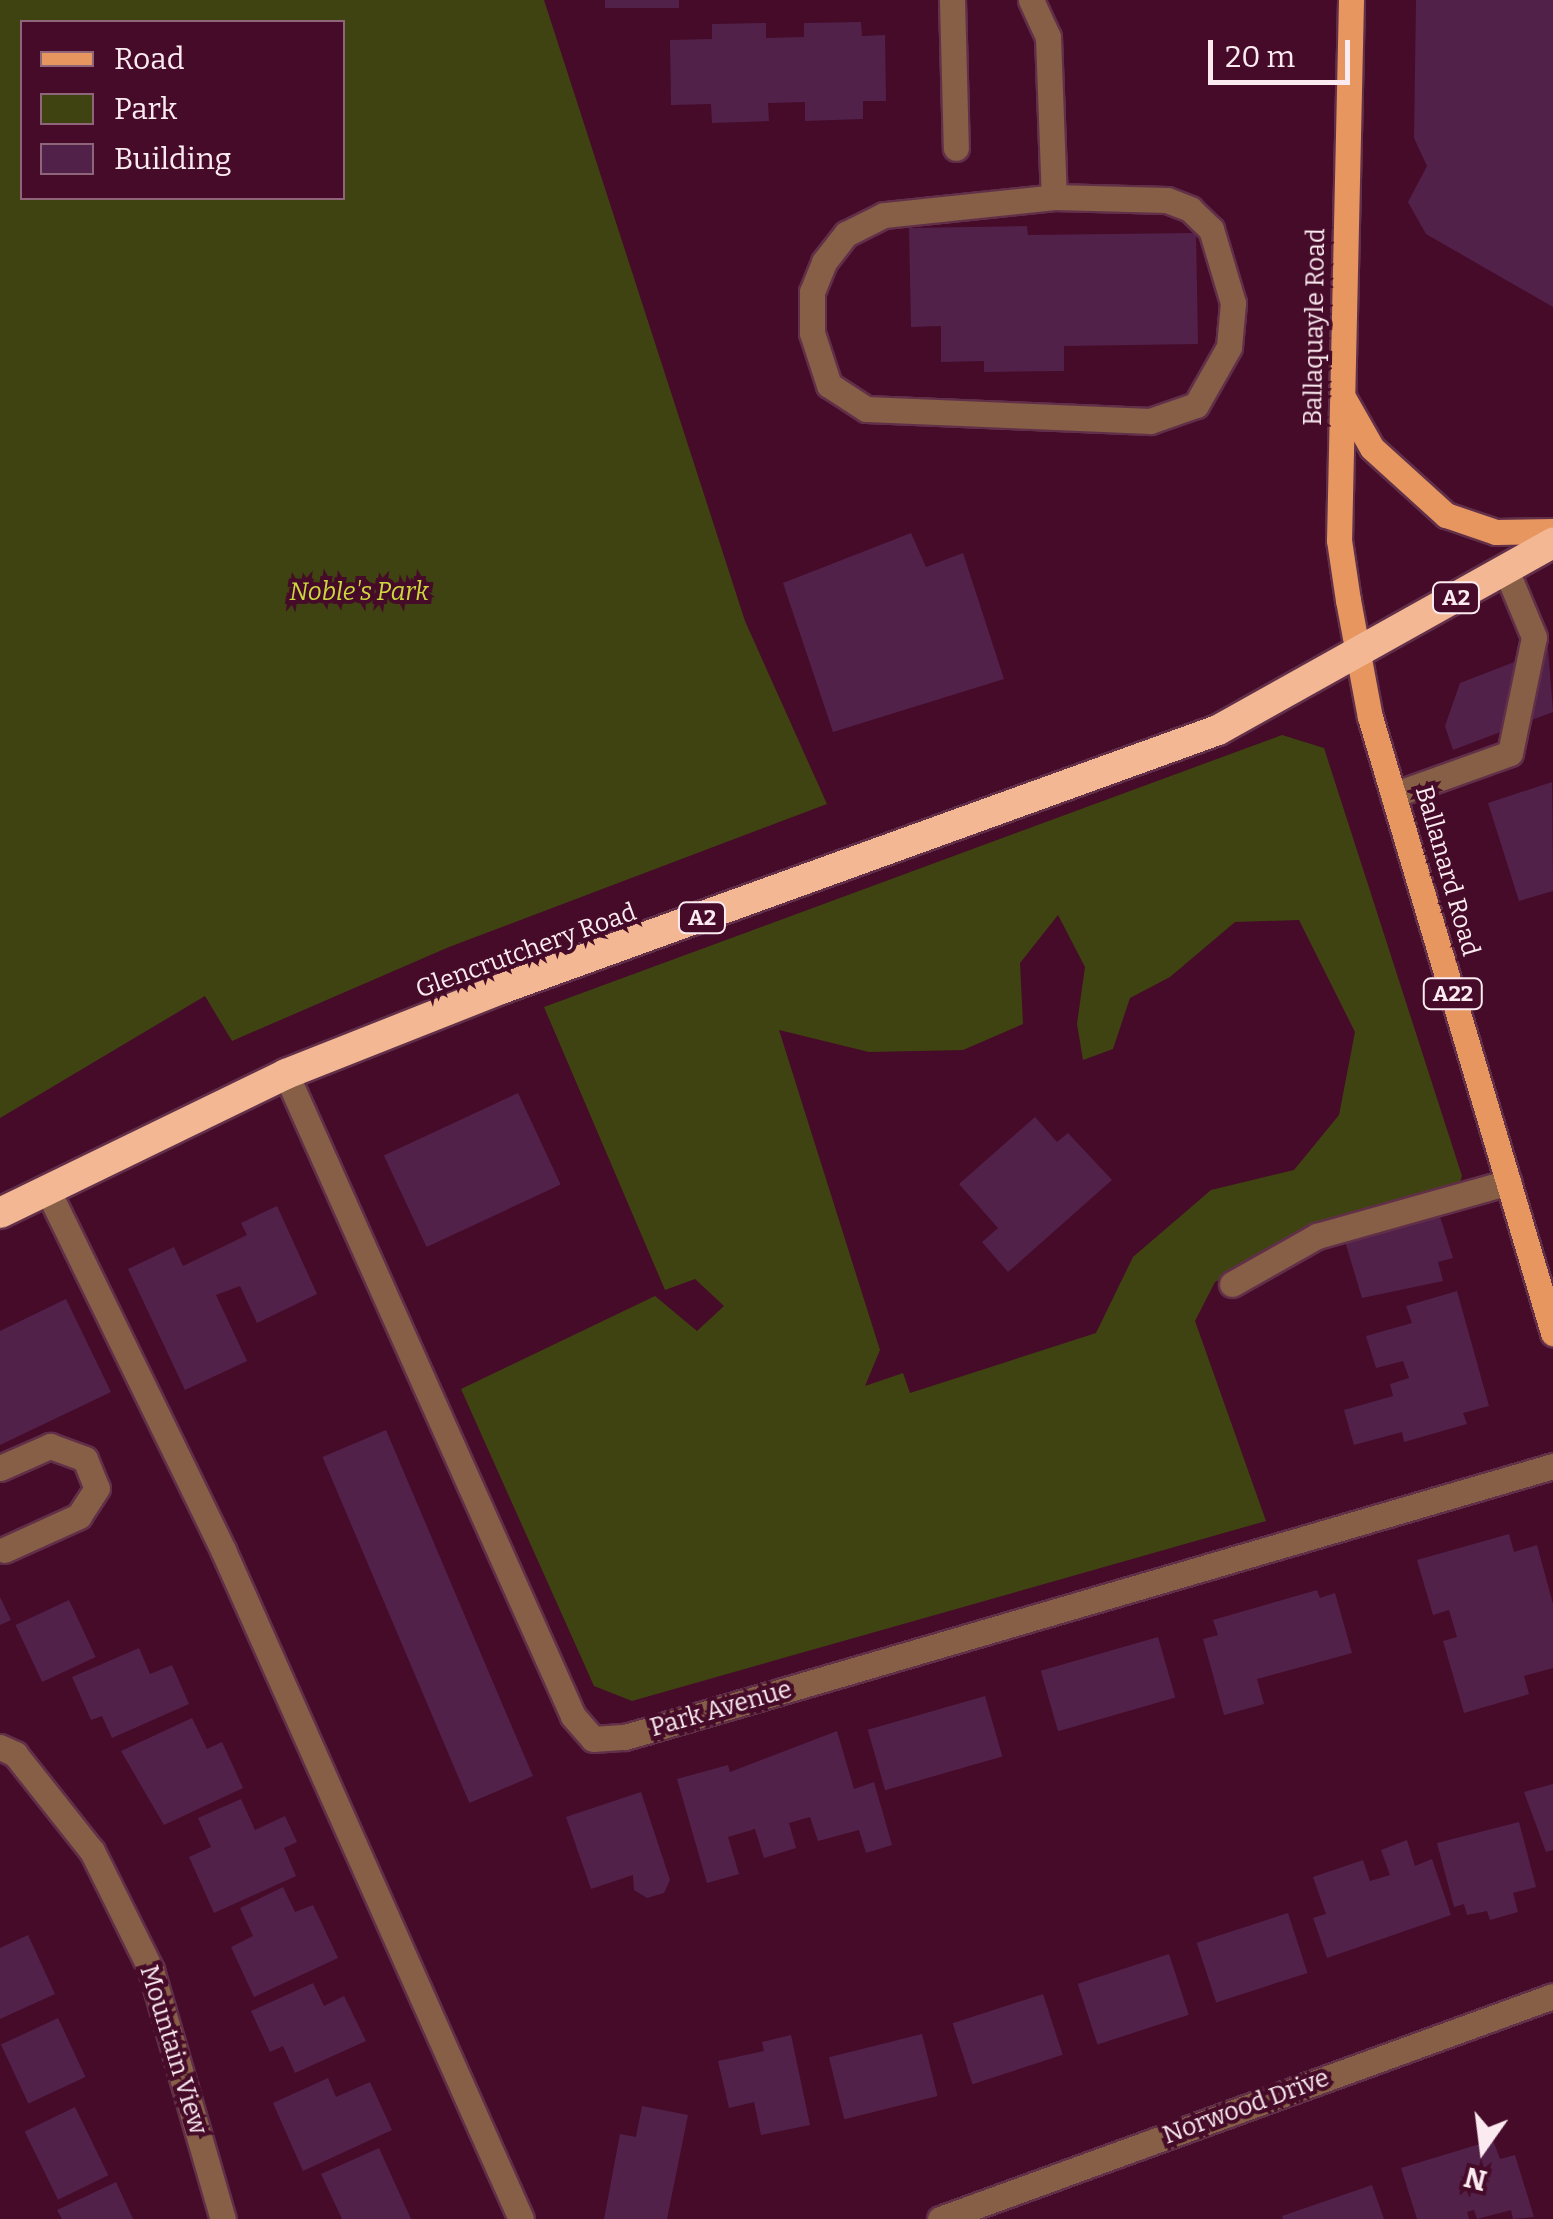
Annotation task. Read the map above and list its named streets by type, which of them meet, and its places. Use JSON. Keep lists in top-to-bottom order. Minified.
{"streets":{"highway":["A2","Glencrutchery Road"],"main road":["Ballaquayle Road","Ballanard Road","A22"],"street":["Park Avenue","Mountain View","Norwood Drive"]},"crossings":[["Ballaquayle Road","A2"],["Ballaquayle Road","Ballanard Road"],["Ballaquayle Road","Glencrutchery Road"],["A2","Ballanard Road"],["A2","Glencrutchery Road"],["Ballanard Road","Glencrutchery Road"],["Glencrutchery Road","Park Avenue"]],"parks":["Noble's Park"],"legend":["Road","Park","Building"],"scale_bar":"20 m","north":"bottom"}
